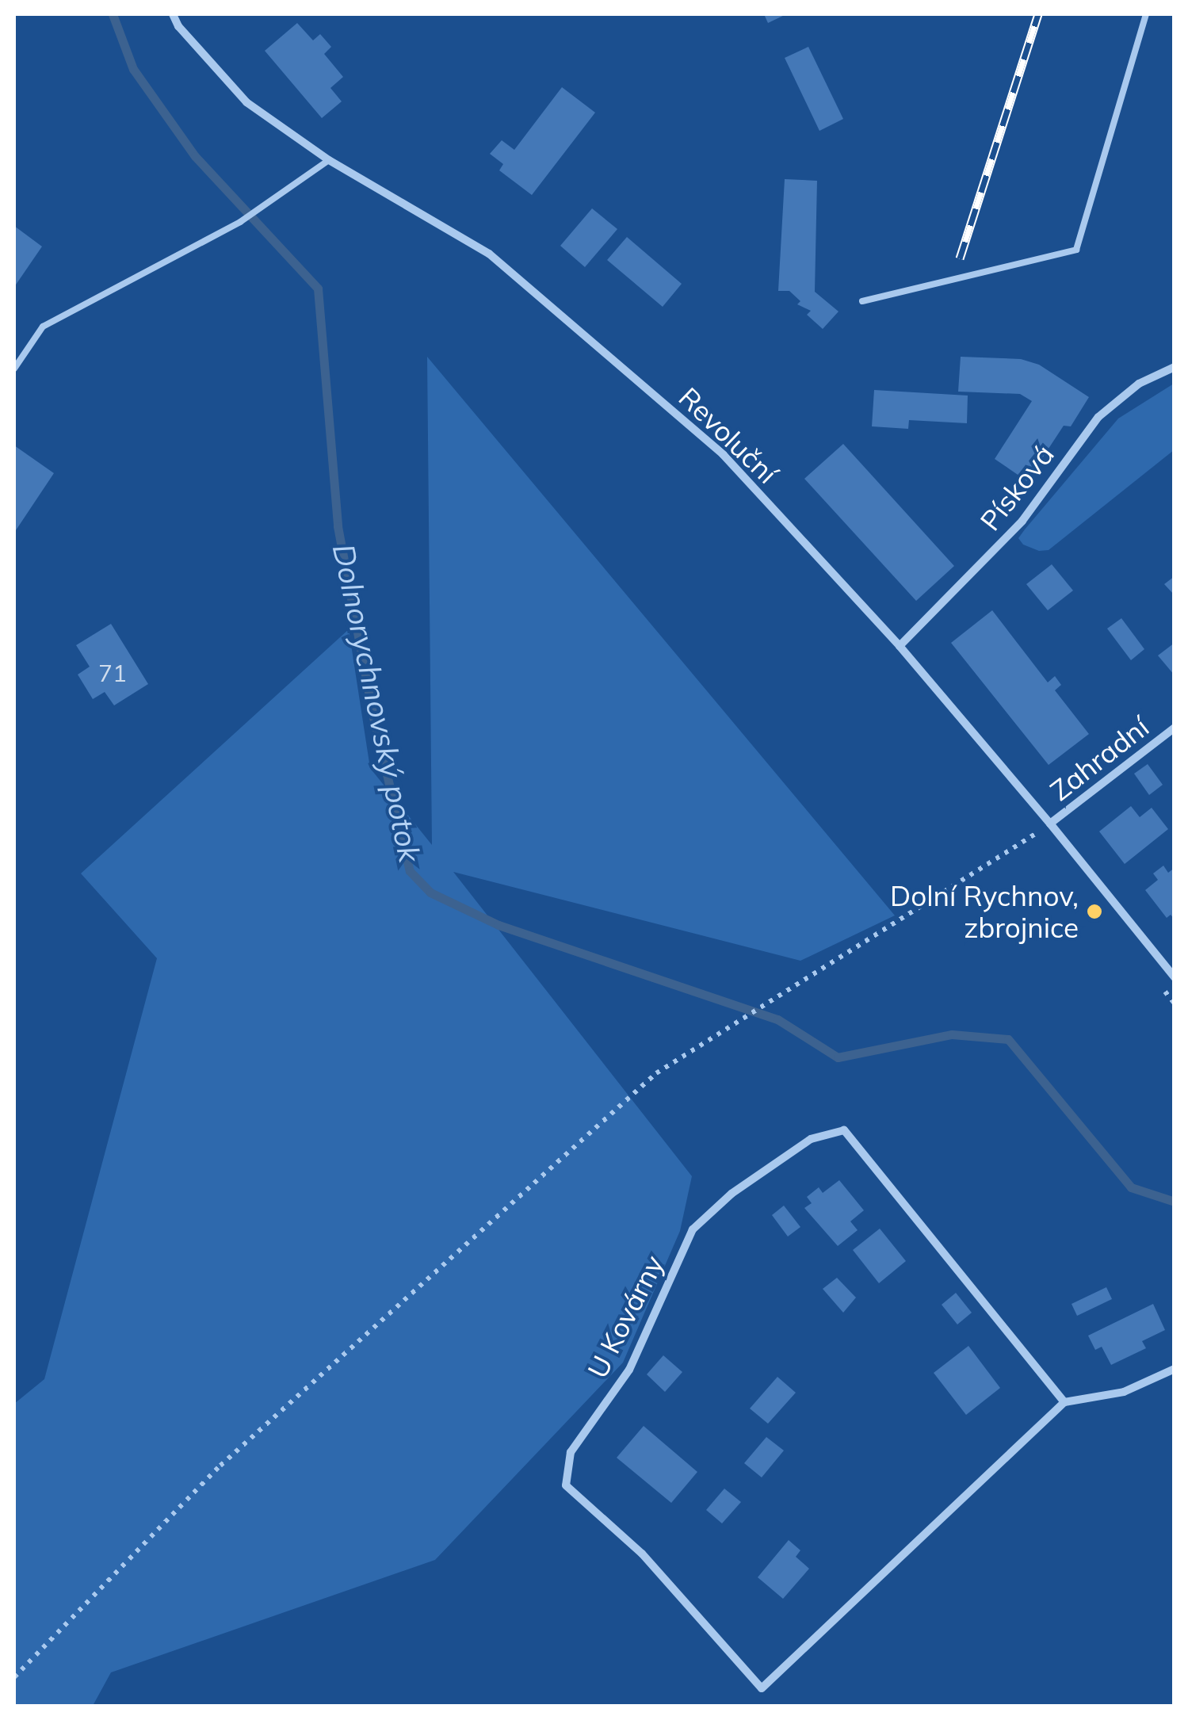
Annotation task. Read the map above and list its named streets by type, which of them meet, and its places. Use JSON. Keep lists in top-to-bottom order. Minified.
{"streets":{"street":["Revoluční","Písková","Zahradní","U Kovárny"]},"crossings":[["Revoluční","Písková"],["Revoluční","Zahradní"]],"water":["Dolnorychnovský potok"],"places":["Dolní Rychnov, zbrojnice"],"house_numbers":["71"]}
